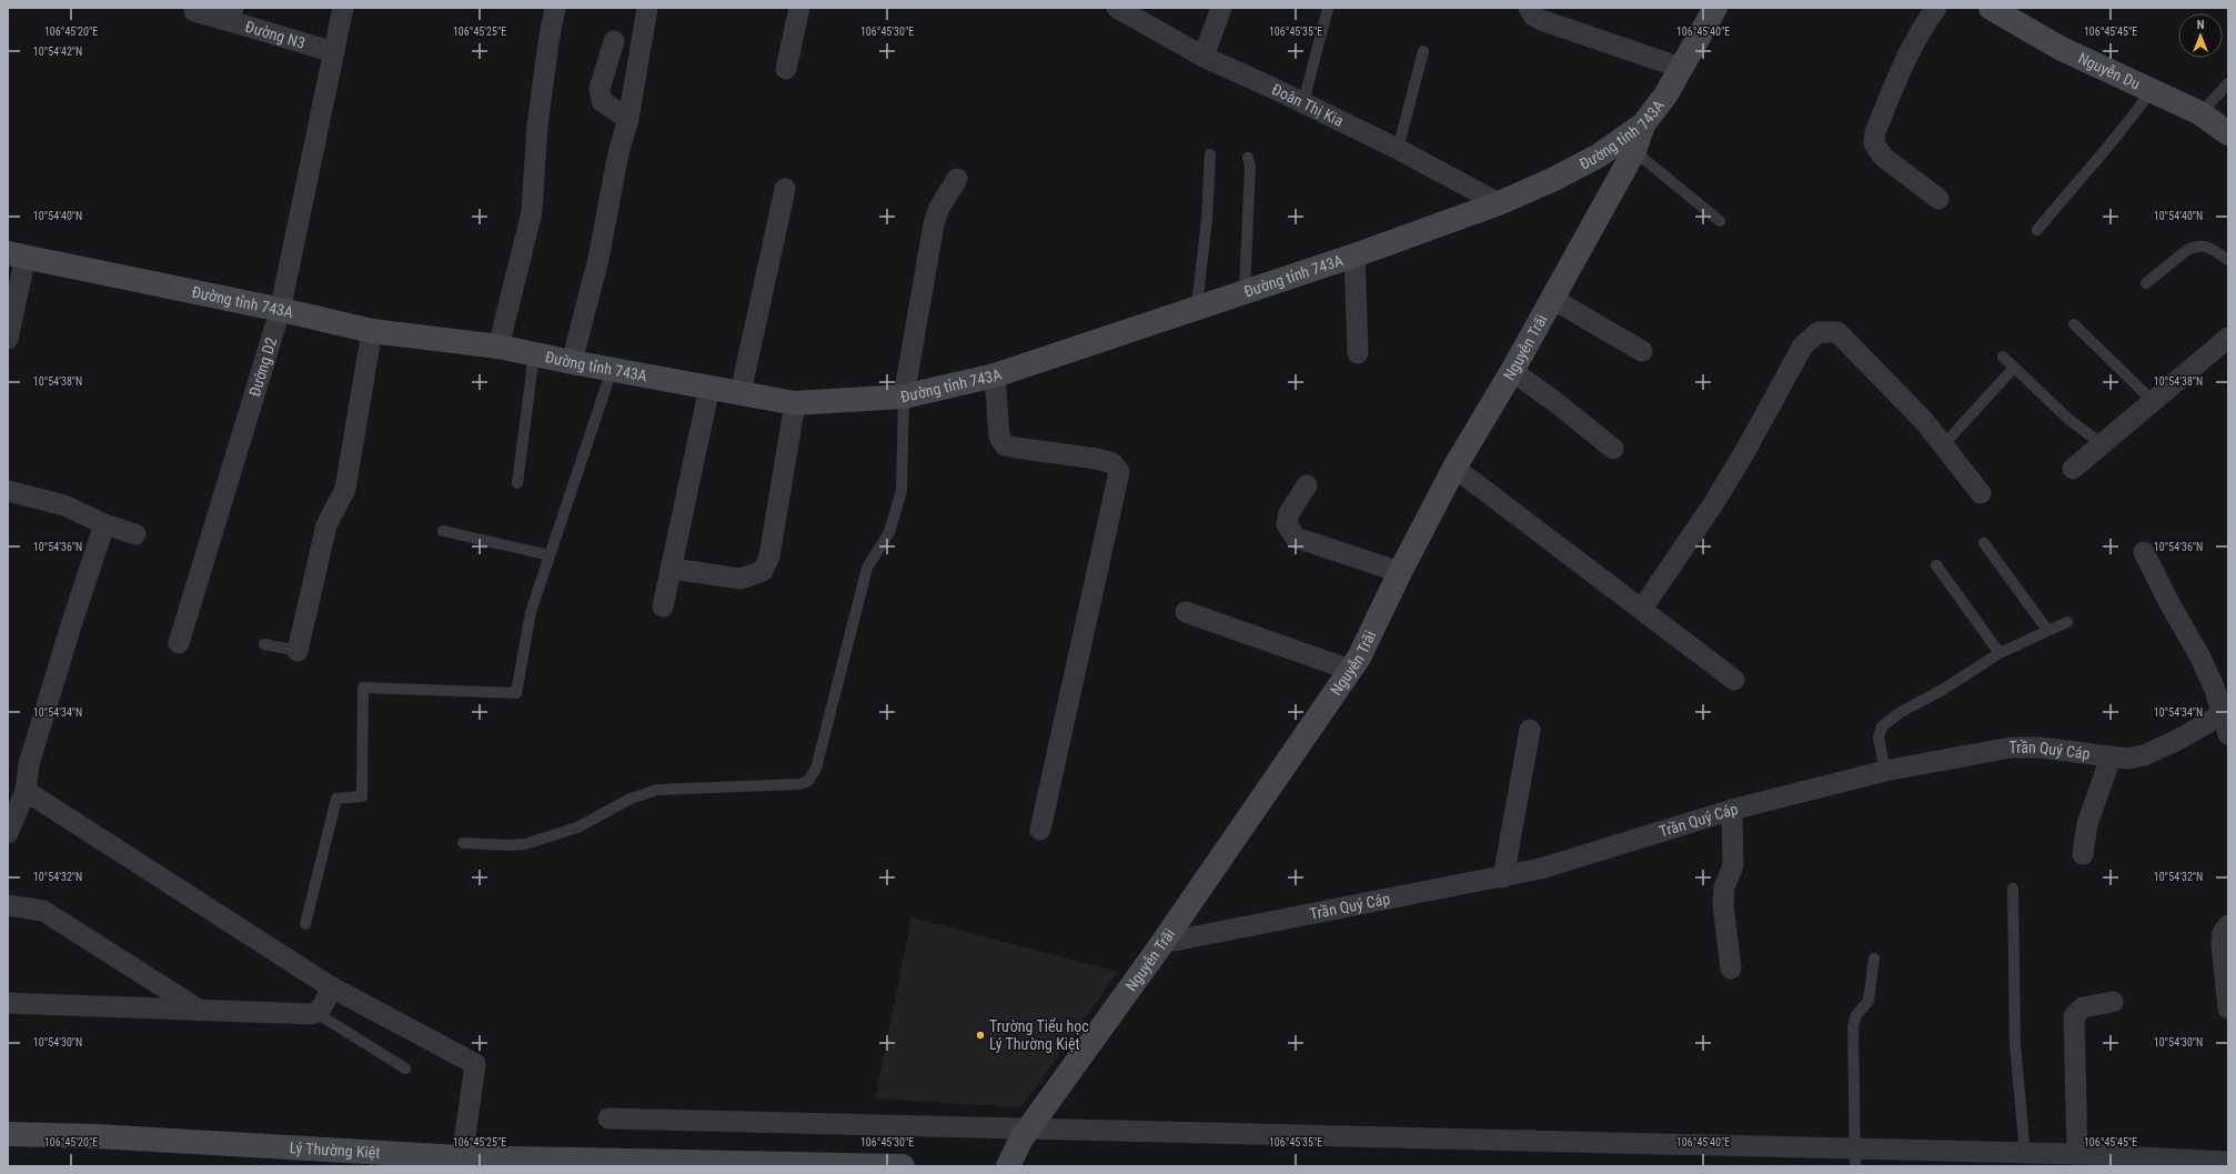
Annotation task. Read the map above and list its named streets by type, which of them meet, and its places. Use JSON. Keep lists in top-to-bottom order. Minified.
{"streets":{"main road":["Nguyễn Du","Đường tỉnh 743A","Nguyễn Trãi","Lý Thường Kiệt"],"street":["Đường N3","Đoàn Thị Kia","Đường D2","Trần Quý Cáp"]},"crossings":[["Đường N3","Đường D2"],["Đoàn Thị Kia","Đường tỉnh 743A"],["Đường tỉnh 743A","Nguyễn Trãi"],["Đường tỉnh 743A","Đường D2"],["Nguyễn Trãi","Trần Quý Cáp"]],"places":["Trường Tiểu học Lý Thường Kiệt"],"north":"top","coordinates":["106°45'20\"E","106°45'25\"E","106°45'30\"E","106°45'35\"E","106°45'40\"E","106°45'45\"E","10°54'42\"N","10°54'40\"N","10°54'38\"N","10°54'36\"N","10°54'34\"N","10°54'32\"N","10°54'30\"N"]}
